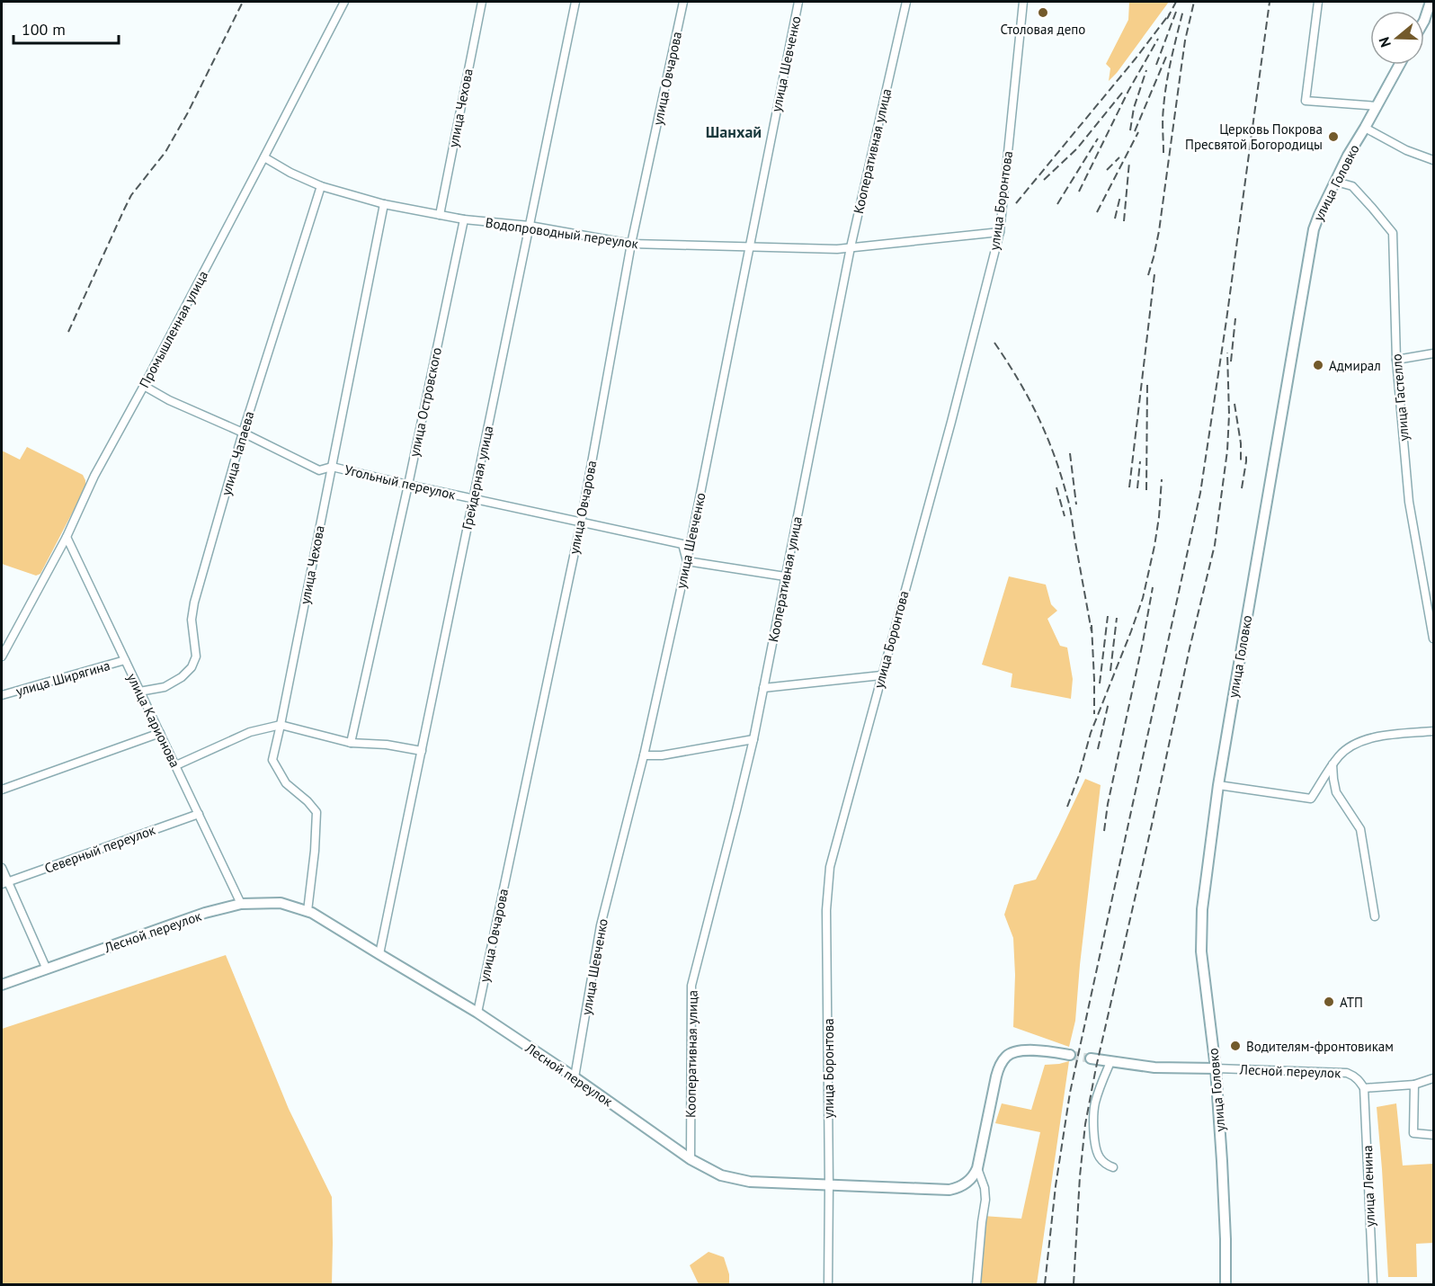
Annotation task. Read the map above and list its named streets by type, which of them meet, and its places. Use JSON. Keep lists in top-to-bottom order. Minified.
{"streets":{"main road":["улица Головко","Лесной переулок"],"street":["улица Шевченко","улица Овчарова","улица Чехова","Кооперативная улица","улица Боронтова","Водопроводный переулок","Промышленная улица","улица Гастелло","улица Островского","улица Чапаева","Грейдерная улица","Угольный переулок","улица Ширягина","улица Карионова","Северный переулок","улица Ленина"]},"crossings":[["улица Шевченко","Водопроводный переулок"],["улица Шевченко","Угольный переулок"],["улица Шевченко","Лесной переулок"],["улица Овчарова","Водопроводный переулок"],["улица Овчарова","Угольный переулок"],["улица Овчарова","Лесной переулок"],["улица Чехова","Водопроводный переулок"],["улица Чехова","Угольный переулок"],["улица Чехова","Лесной переулок"],["Кооперативная улица","Водопроводный переулок"],["Кооперативная улица","Лесной переулок"],["улица Головко","улица Гастелло"],["улица Головко","Лесной переулок"],["улица Боронтова","Водопроводный переулок"],["улица Боронтова","Лесной переулок"],["Водопроводный переулок","Промышленная улица"],["Водопроводный переулок","улица Островского"],["Водопроводный переулок","улица Чапаева"],["Водопроводный переулок","Грейдерная улица"],["Промышленная улица","Угольный переулок"],["Промышленная улица","улица Карионова"],["улица Островского","Угольный переулок"],["улица Чапаева","Угольный переулок"],["улица Чапаева","улица Карионова"],["Грейдерная улица","Угольный переулок"],["Грейдерная улица","Лесной переулок"],["улица Ширягина","улица Карионова"],["улица Карионова","Северный переулок"],["улица Карионова","Лесной переулок"],["Лесной переулок","улица Ленина"]],"districts":["Шанхай"],"places":["Столовая депо","Церковь Покрова Пресвятой Богородицы","Адмирал","АТП","Водителям-фронтовикам"],"scale_bar":"100 m","north":"left"}
